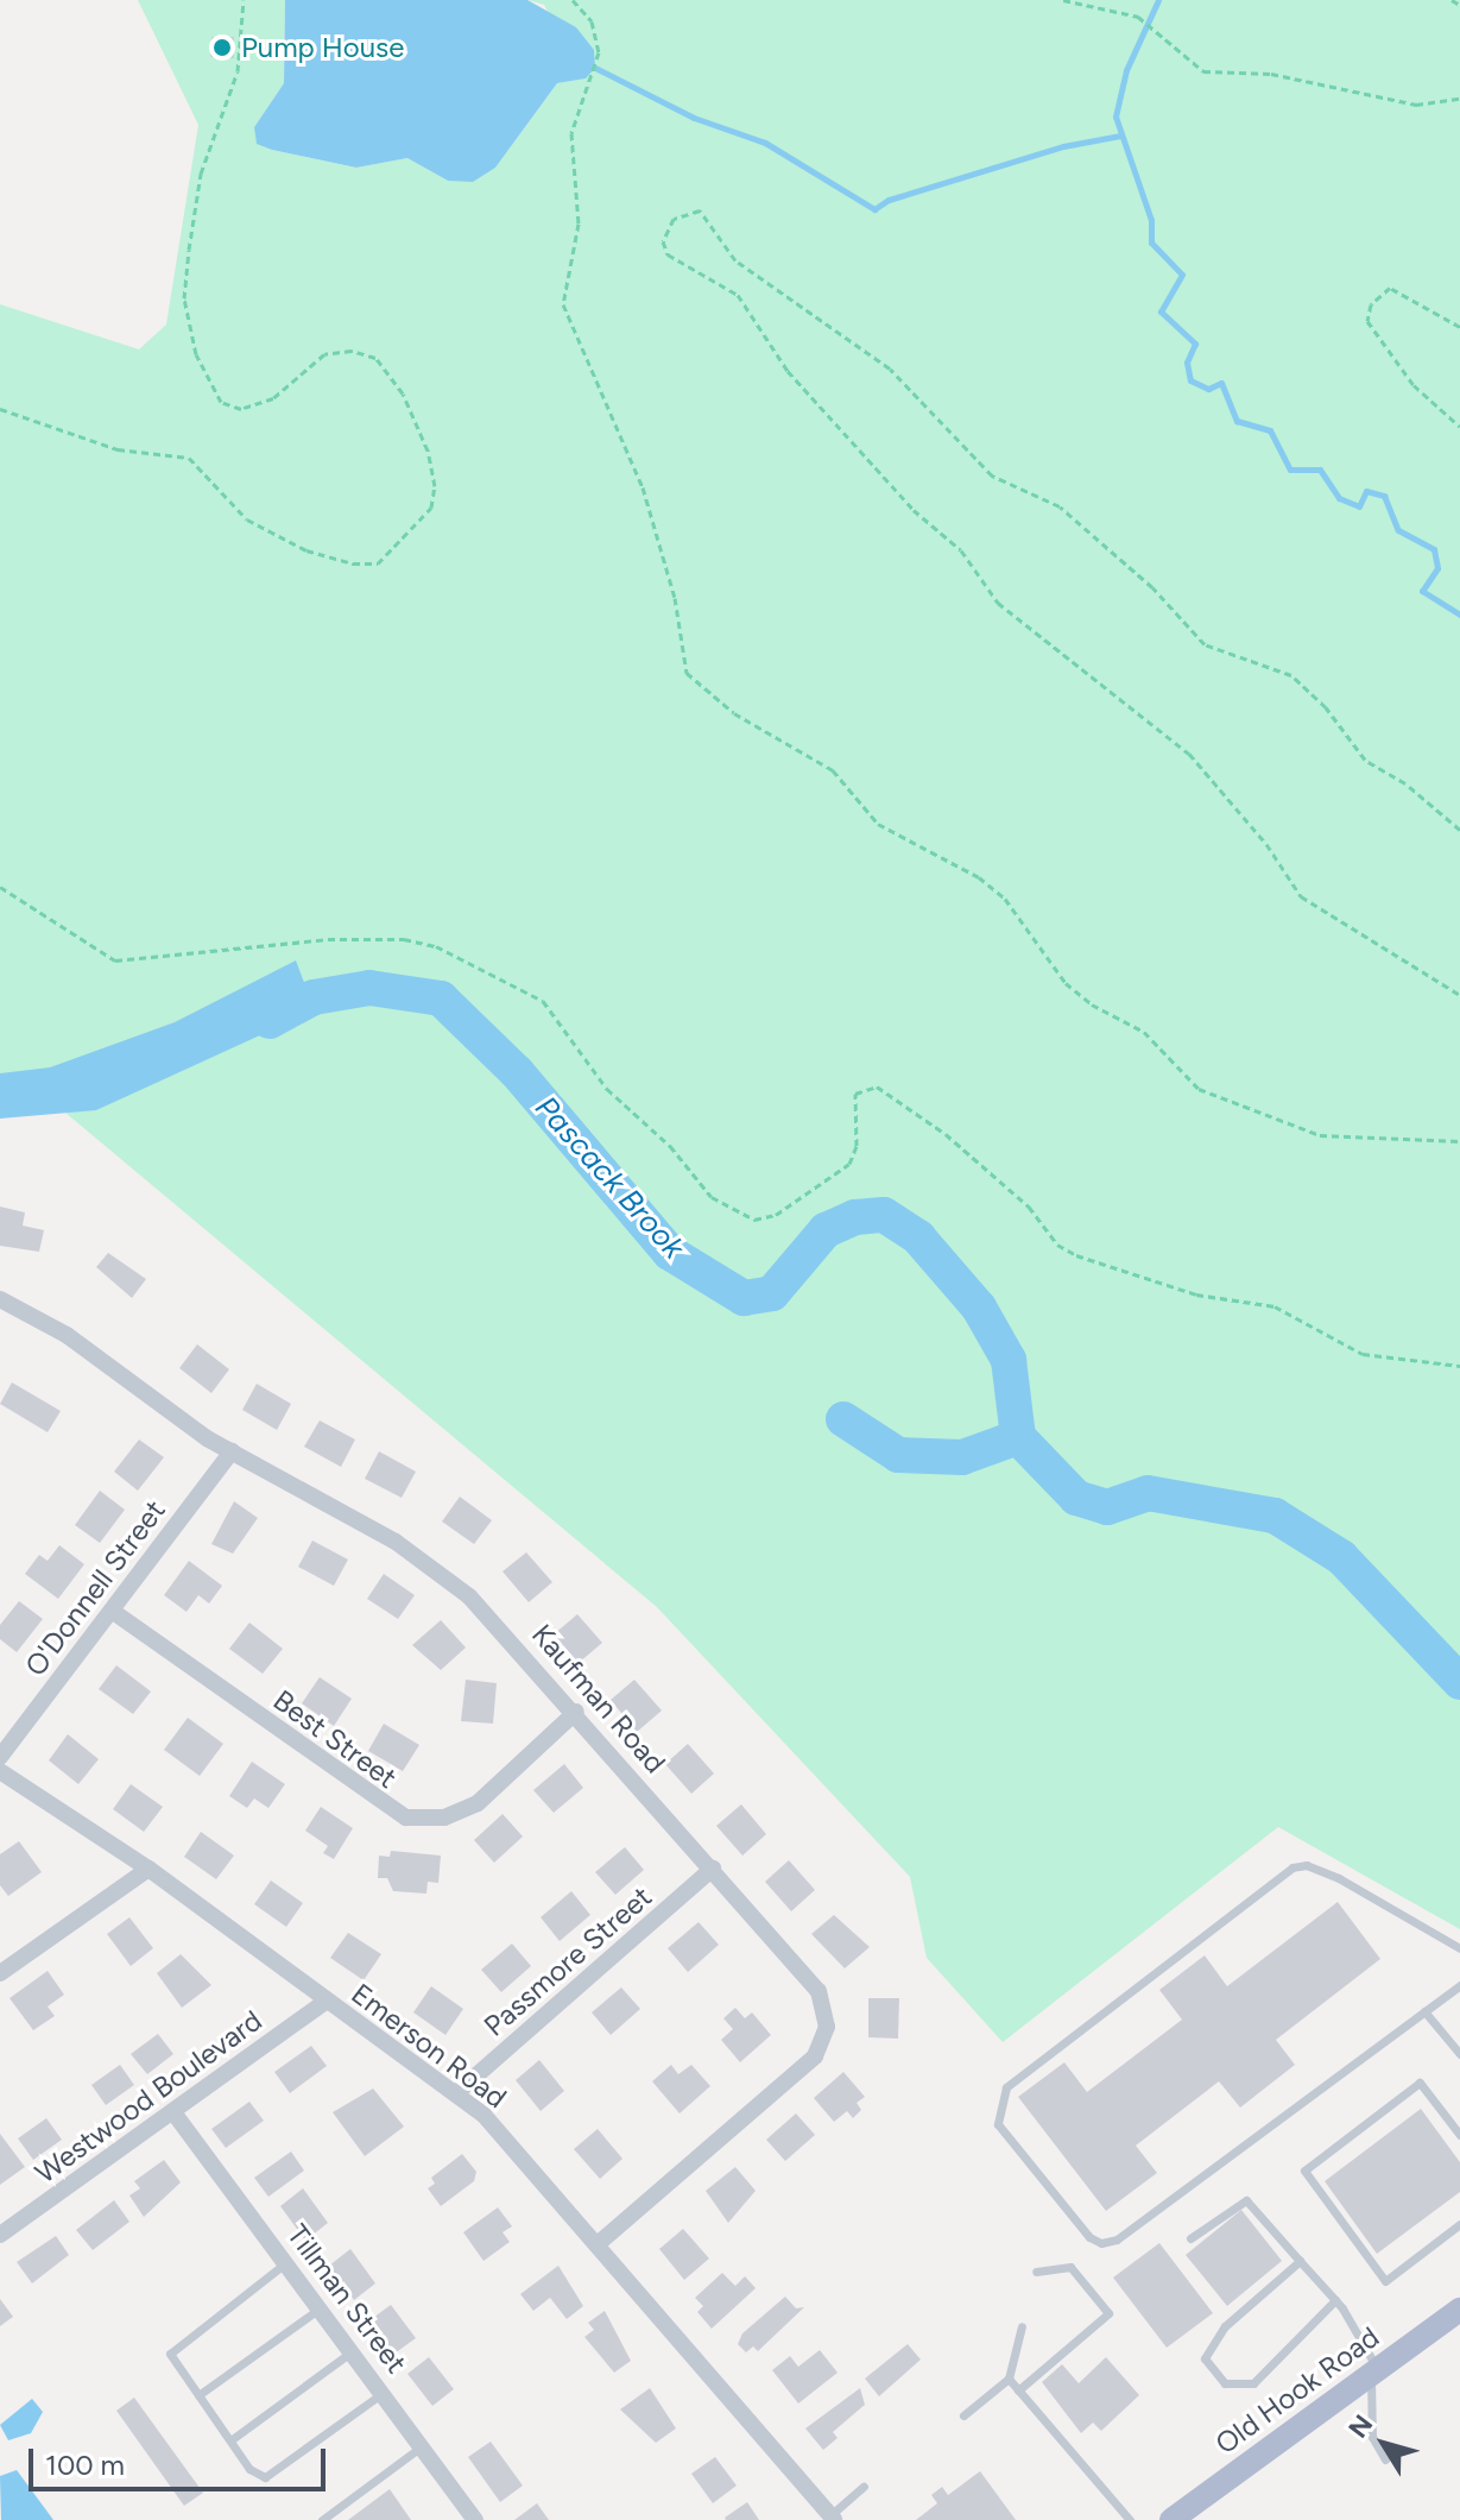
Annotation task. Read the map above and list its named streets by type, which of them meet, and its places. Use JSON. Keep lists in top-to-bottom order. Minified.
{"streets":{"main road":["Old Hook Road"],"street":["O'Donnell Street","Kaufman Road","Best Street","Passmore Street","Emerson Road","Westwood Boulevard","Tillman Street"]},"crossings":[["O'Donnell Street","Kaufman Road"],["O'Donnell Street","Best Street"],["Kaufman Road","Best Street"],["Kaufman Road","Passmore Street"],["Kaufman Road","Emerson Road"],["Passmore Street","Emerson Road"],["Emerson Road","Westwood Boulevard"],["Westwood Boulevard","Tillman Street"]],"water":["Pascack Brook"],"places":["Pump House"],"scale_bar":"100 m","north":"top left"}
